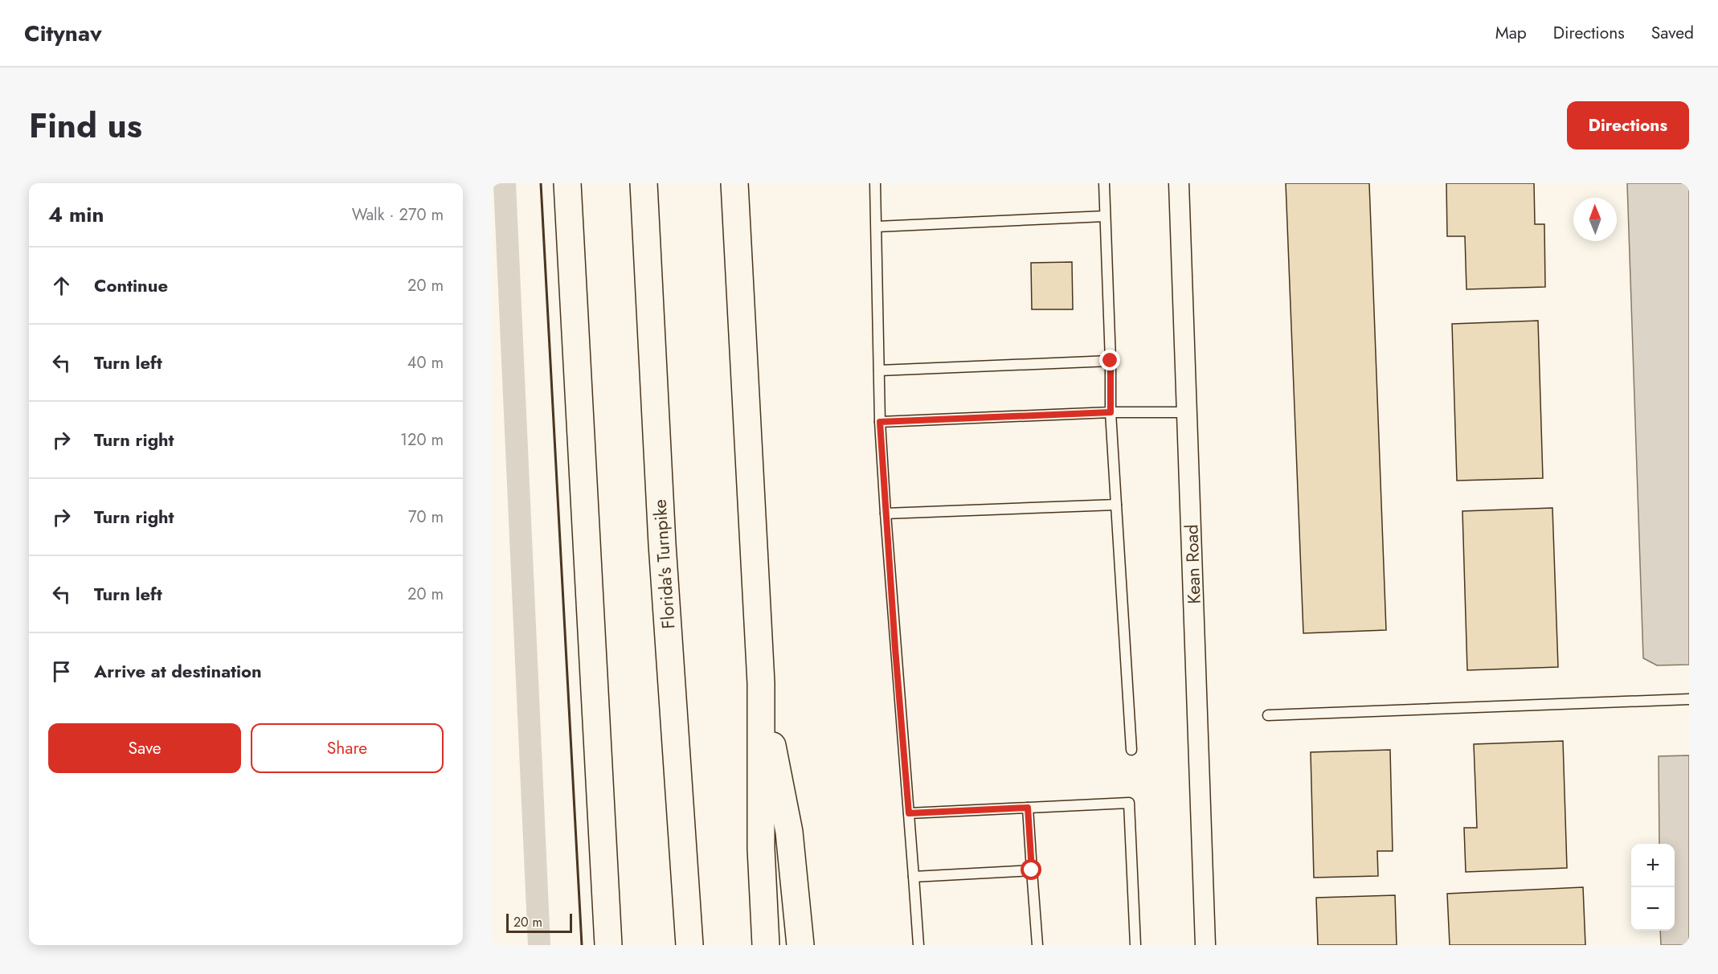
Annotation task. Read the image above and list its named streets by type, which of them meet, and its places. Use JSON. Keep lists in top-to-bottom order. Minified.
{"streets":{"highway":["Florida's Turnpike"],"street":["Kean Road"]},"scale_bar":"20 m","north":"top","page":{"header":"Citynav","nav":["Map","Directions","Saved"],"title":"Find us","buttons":["Directions",["Save","Share"]],"heading":["4 min","Walk · 270 m"],"list":[["Continue","20 m"],["Turn left","40 m"],["Turn right","120 m"],["Turn right","70 m"],["Turn left","20 m"],"Arrive at destination"],"map_buttons":["+","−"],"scale":"20 m"}}
